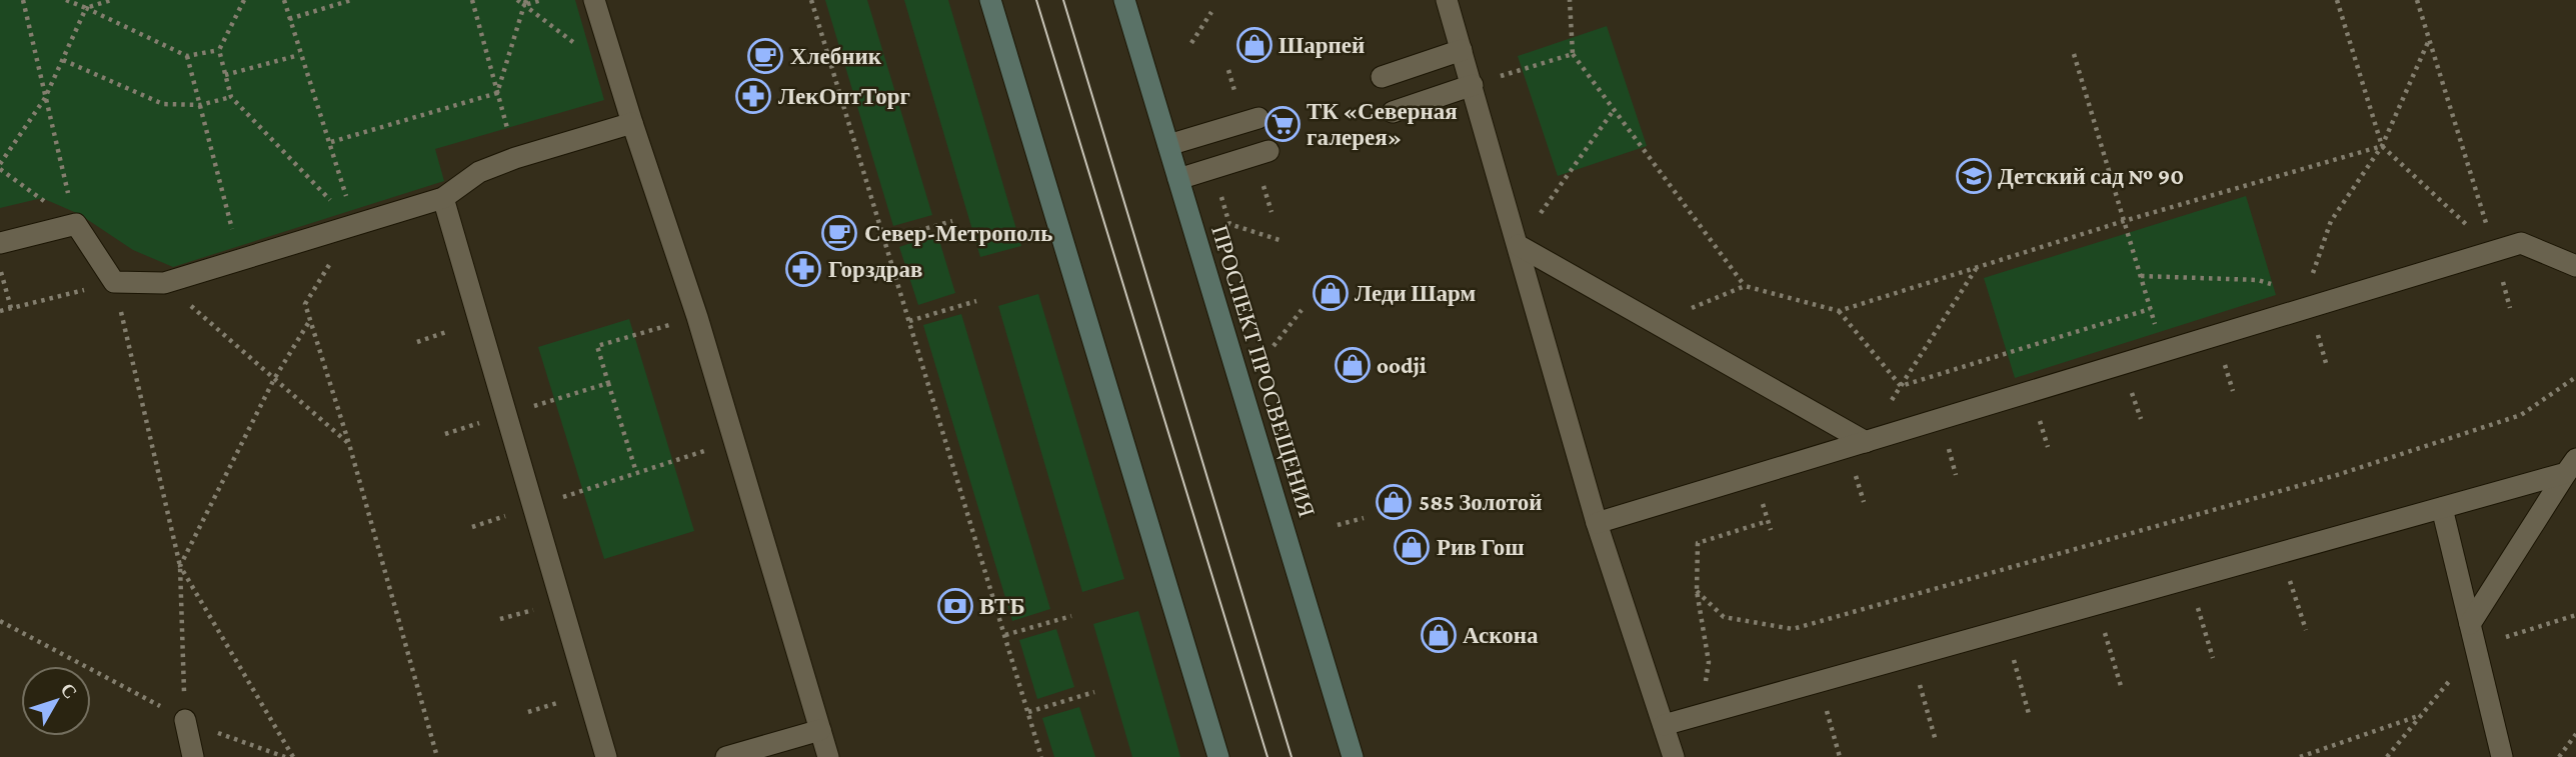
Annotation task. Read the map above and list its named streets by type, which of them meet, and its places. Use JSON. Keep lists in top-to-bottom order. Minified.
{"streets":{"main road":["ПРОСПЕКТ ПРОСВЕЩЕНИЯ"]},"places":{"shop":["Шарпей","Леди Шарм","oodji","585 Золотой","Рив Гош","Аскона"],"cafe":["Хлебник","Север-Метрополь"],"pharmacy":["ЛекОптТорг","Горздрав"],"supermarket":["ТК «Северная галерея»"],"school or university":["Детский сад № 90"],"bank":["ВТБ"]},"north":"top right"}
